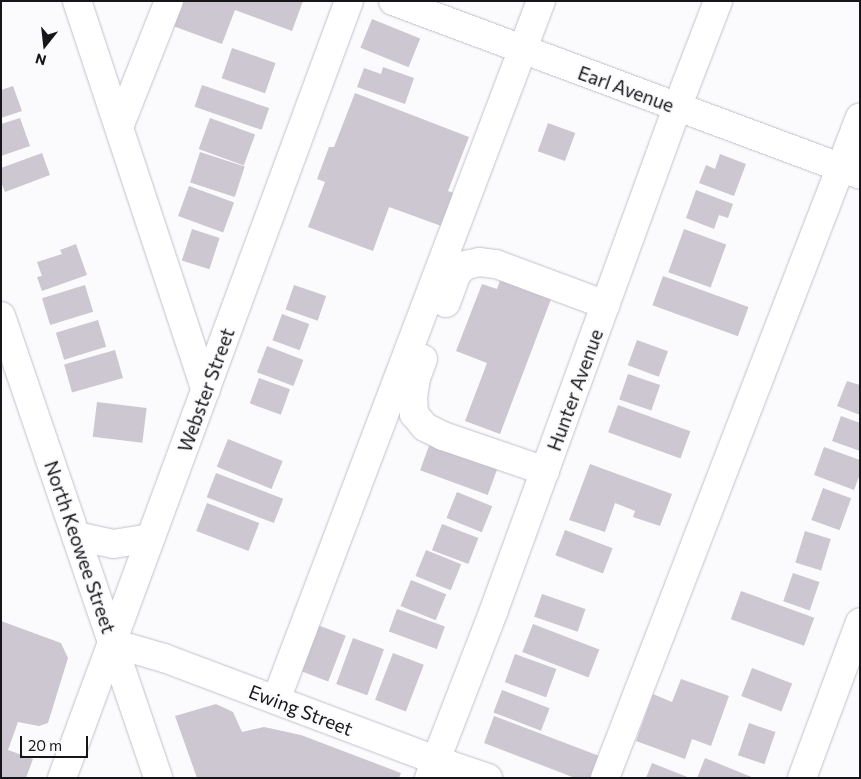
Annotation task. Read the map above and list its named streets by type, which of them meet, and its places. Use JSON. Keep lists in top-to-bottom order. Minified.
{"streets":{"street":["Earl Avenue","Webster Street","Hunter Avenue","North Keowee Street","Ewing Street"]},"crossings":[["Earl Avenue","Hunter Avenue"],["Webster Street","North Keowee Street"],["Webster Street","Ewing Street"],["Hunter Avenue","Ewing Street"],["North Keowee Street","Ewing Street"]],"scale_bar":"20 m","north":"bottom"}
